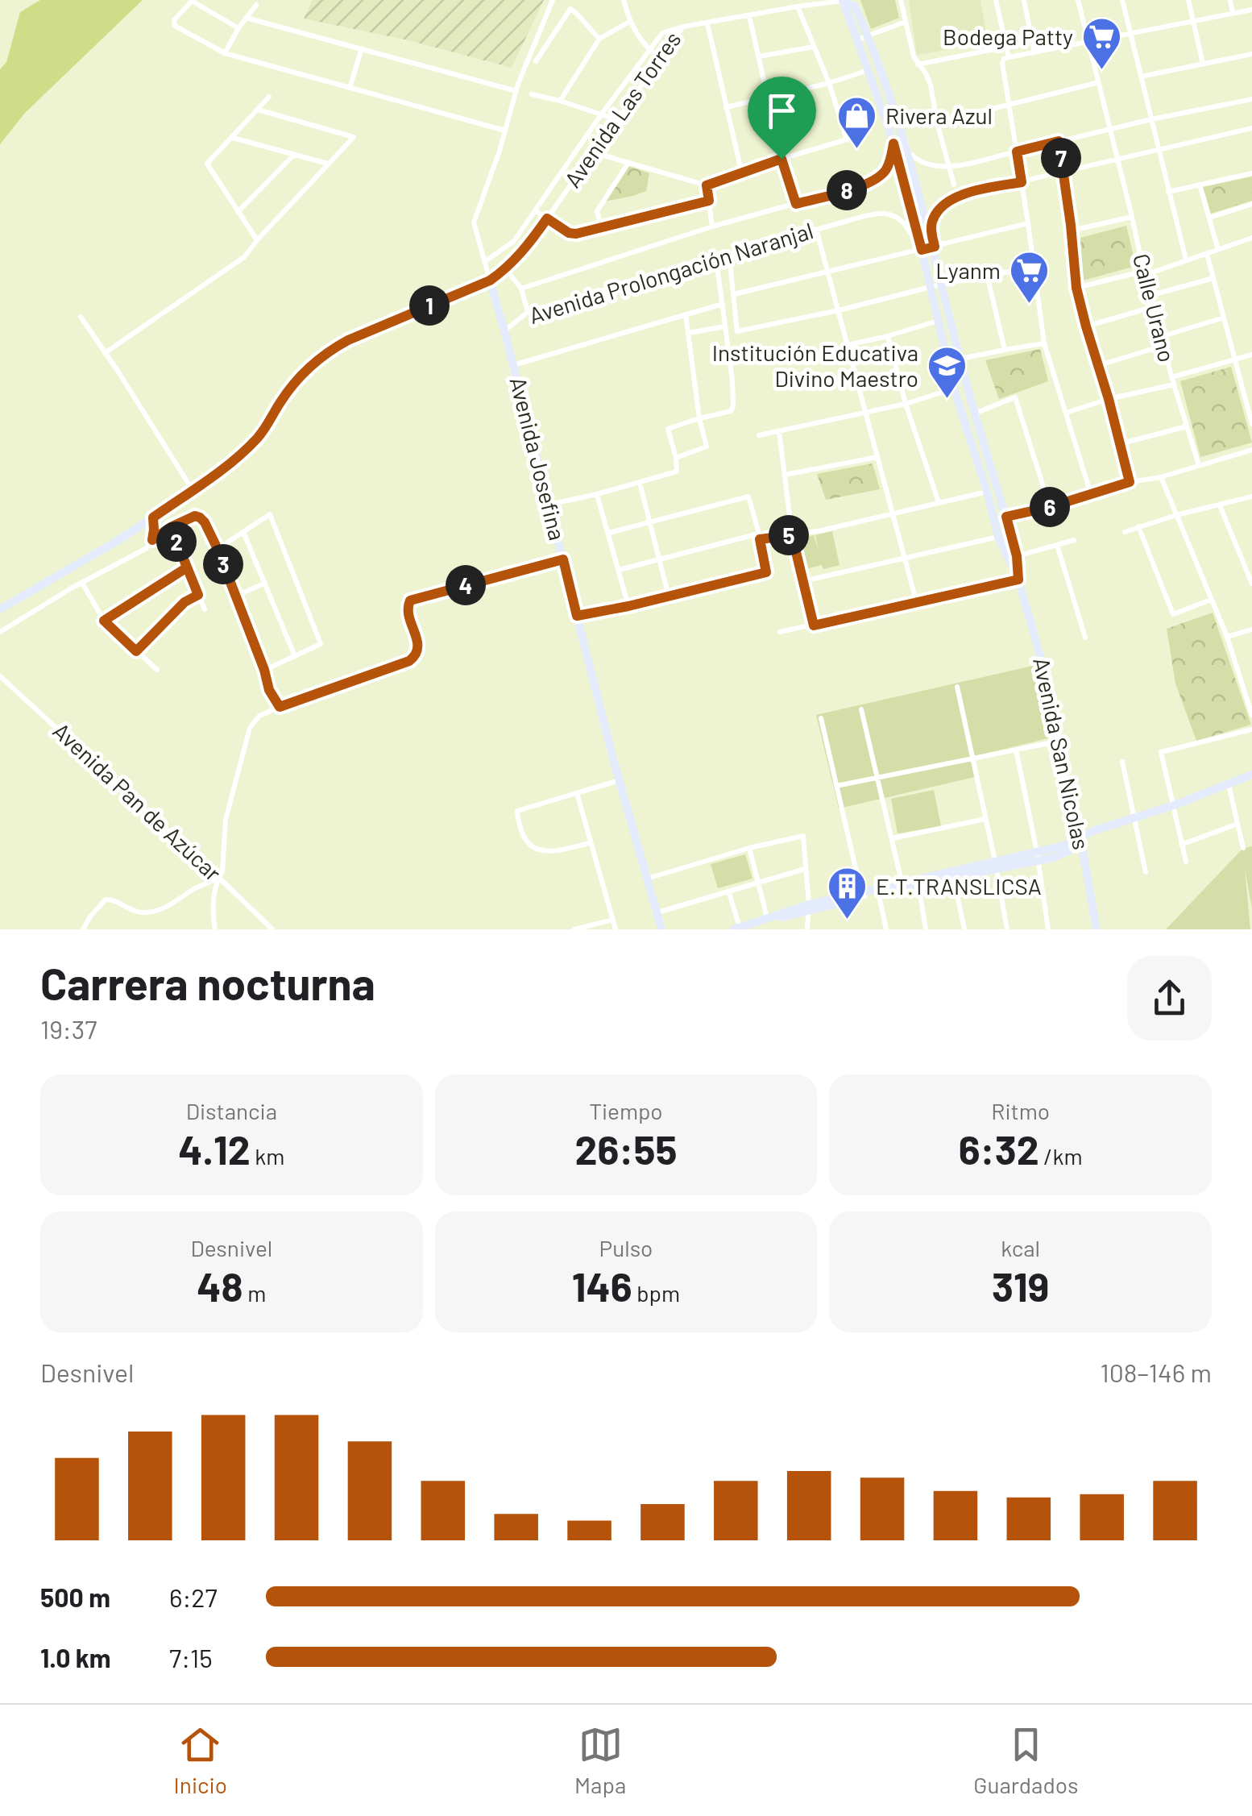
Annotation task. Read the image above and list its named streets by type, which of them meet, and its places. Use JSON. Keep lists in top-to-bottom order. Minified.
{"streets":{"street":["Avenida Las Torres","Avenida Prolongación Naranjal","Calle Urano","Avenida Josefina","Avenida San Nicolas","Avenida Pan de Azúcar"]},"crossings":[["Avenida Las Torres","Avenida Josefina"],["Avenida Prolongación Naranjal","Avenida Josefina"],["Avenida Prolongación Naranjal","Avenida San Nicolas"]],"places":{"supermarket":["Bodega Patty","Lyanm"],"shop":["Rivera Azul"],"school or university":["Institución Educativa Divino Maestro"],"building":["E.T.TRANSLICSA"]},"page":{"pins":["7","8","1","6","5","2","3","4"],"heading":["Carrera nocturna","19:37"],"stats":[["Distancia","4.12 km"],["Tiempo","26:55"],["Ritmo","6:32 /km"],["Desnivel","48 m"],["Pulso","146 bpm"],["kcal","319"]],"chart":["Desnivel","108–146 m"],"list":[{"name":"500 m","note":"6:27"},{"name":"1.0 km","note":"7:15"}],"tabs":["Inicio","Mapa","Guardados"]}}
